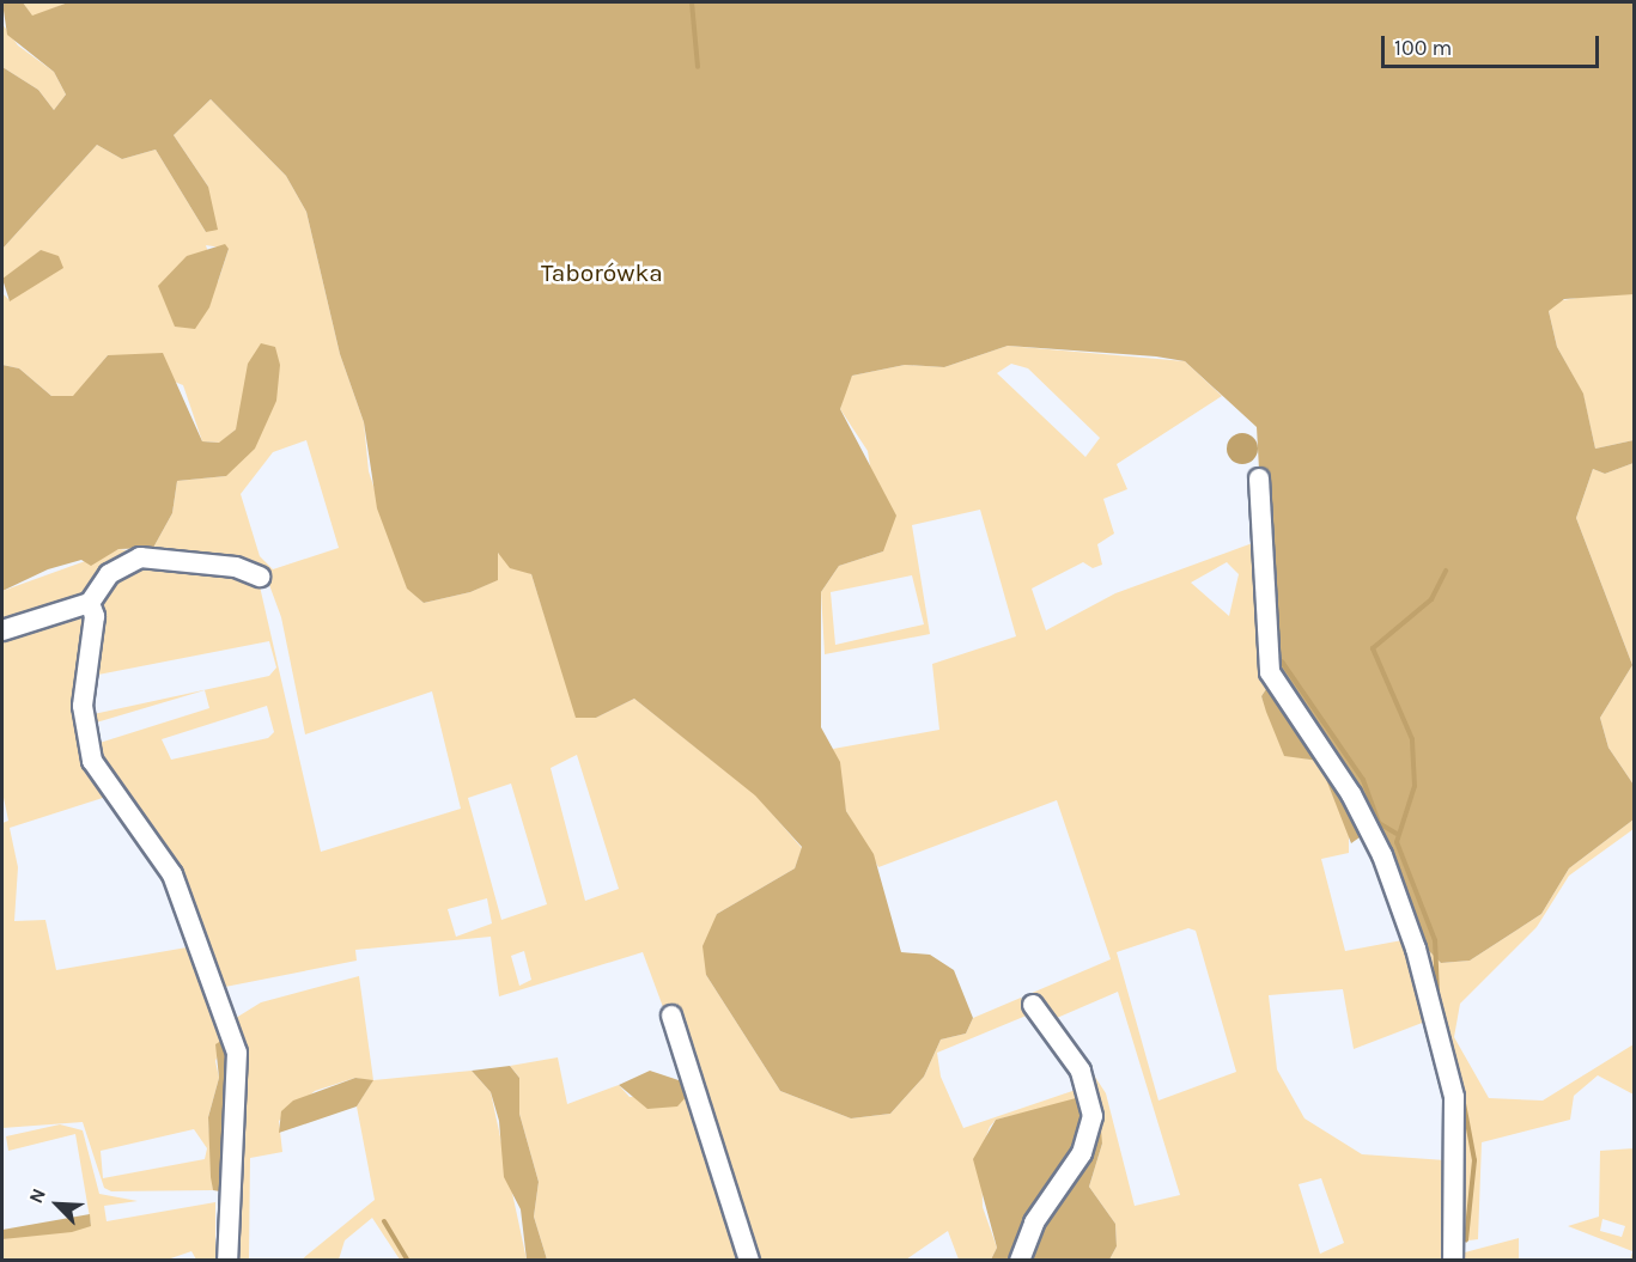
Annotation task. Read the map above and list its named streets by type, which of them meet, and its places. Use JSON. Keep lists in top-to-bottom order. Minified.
{"parks":["Taborówka"],"scale_bar":"100 m","north":"top left"}
